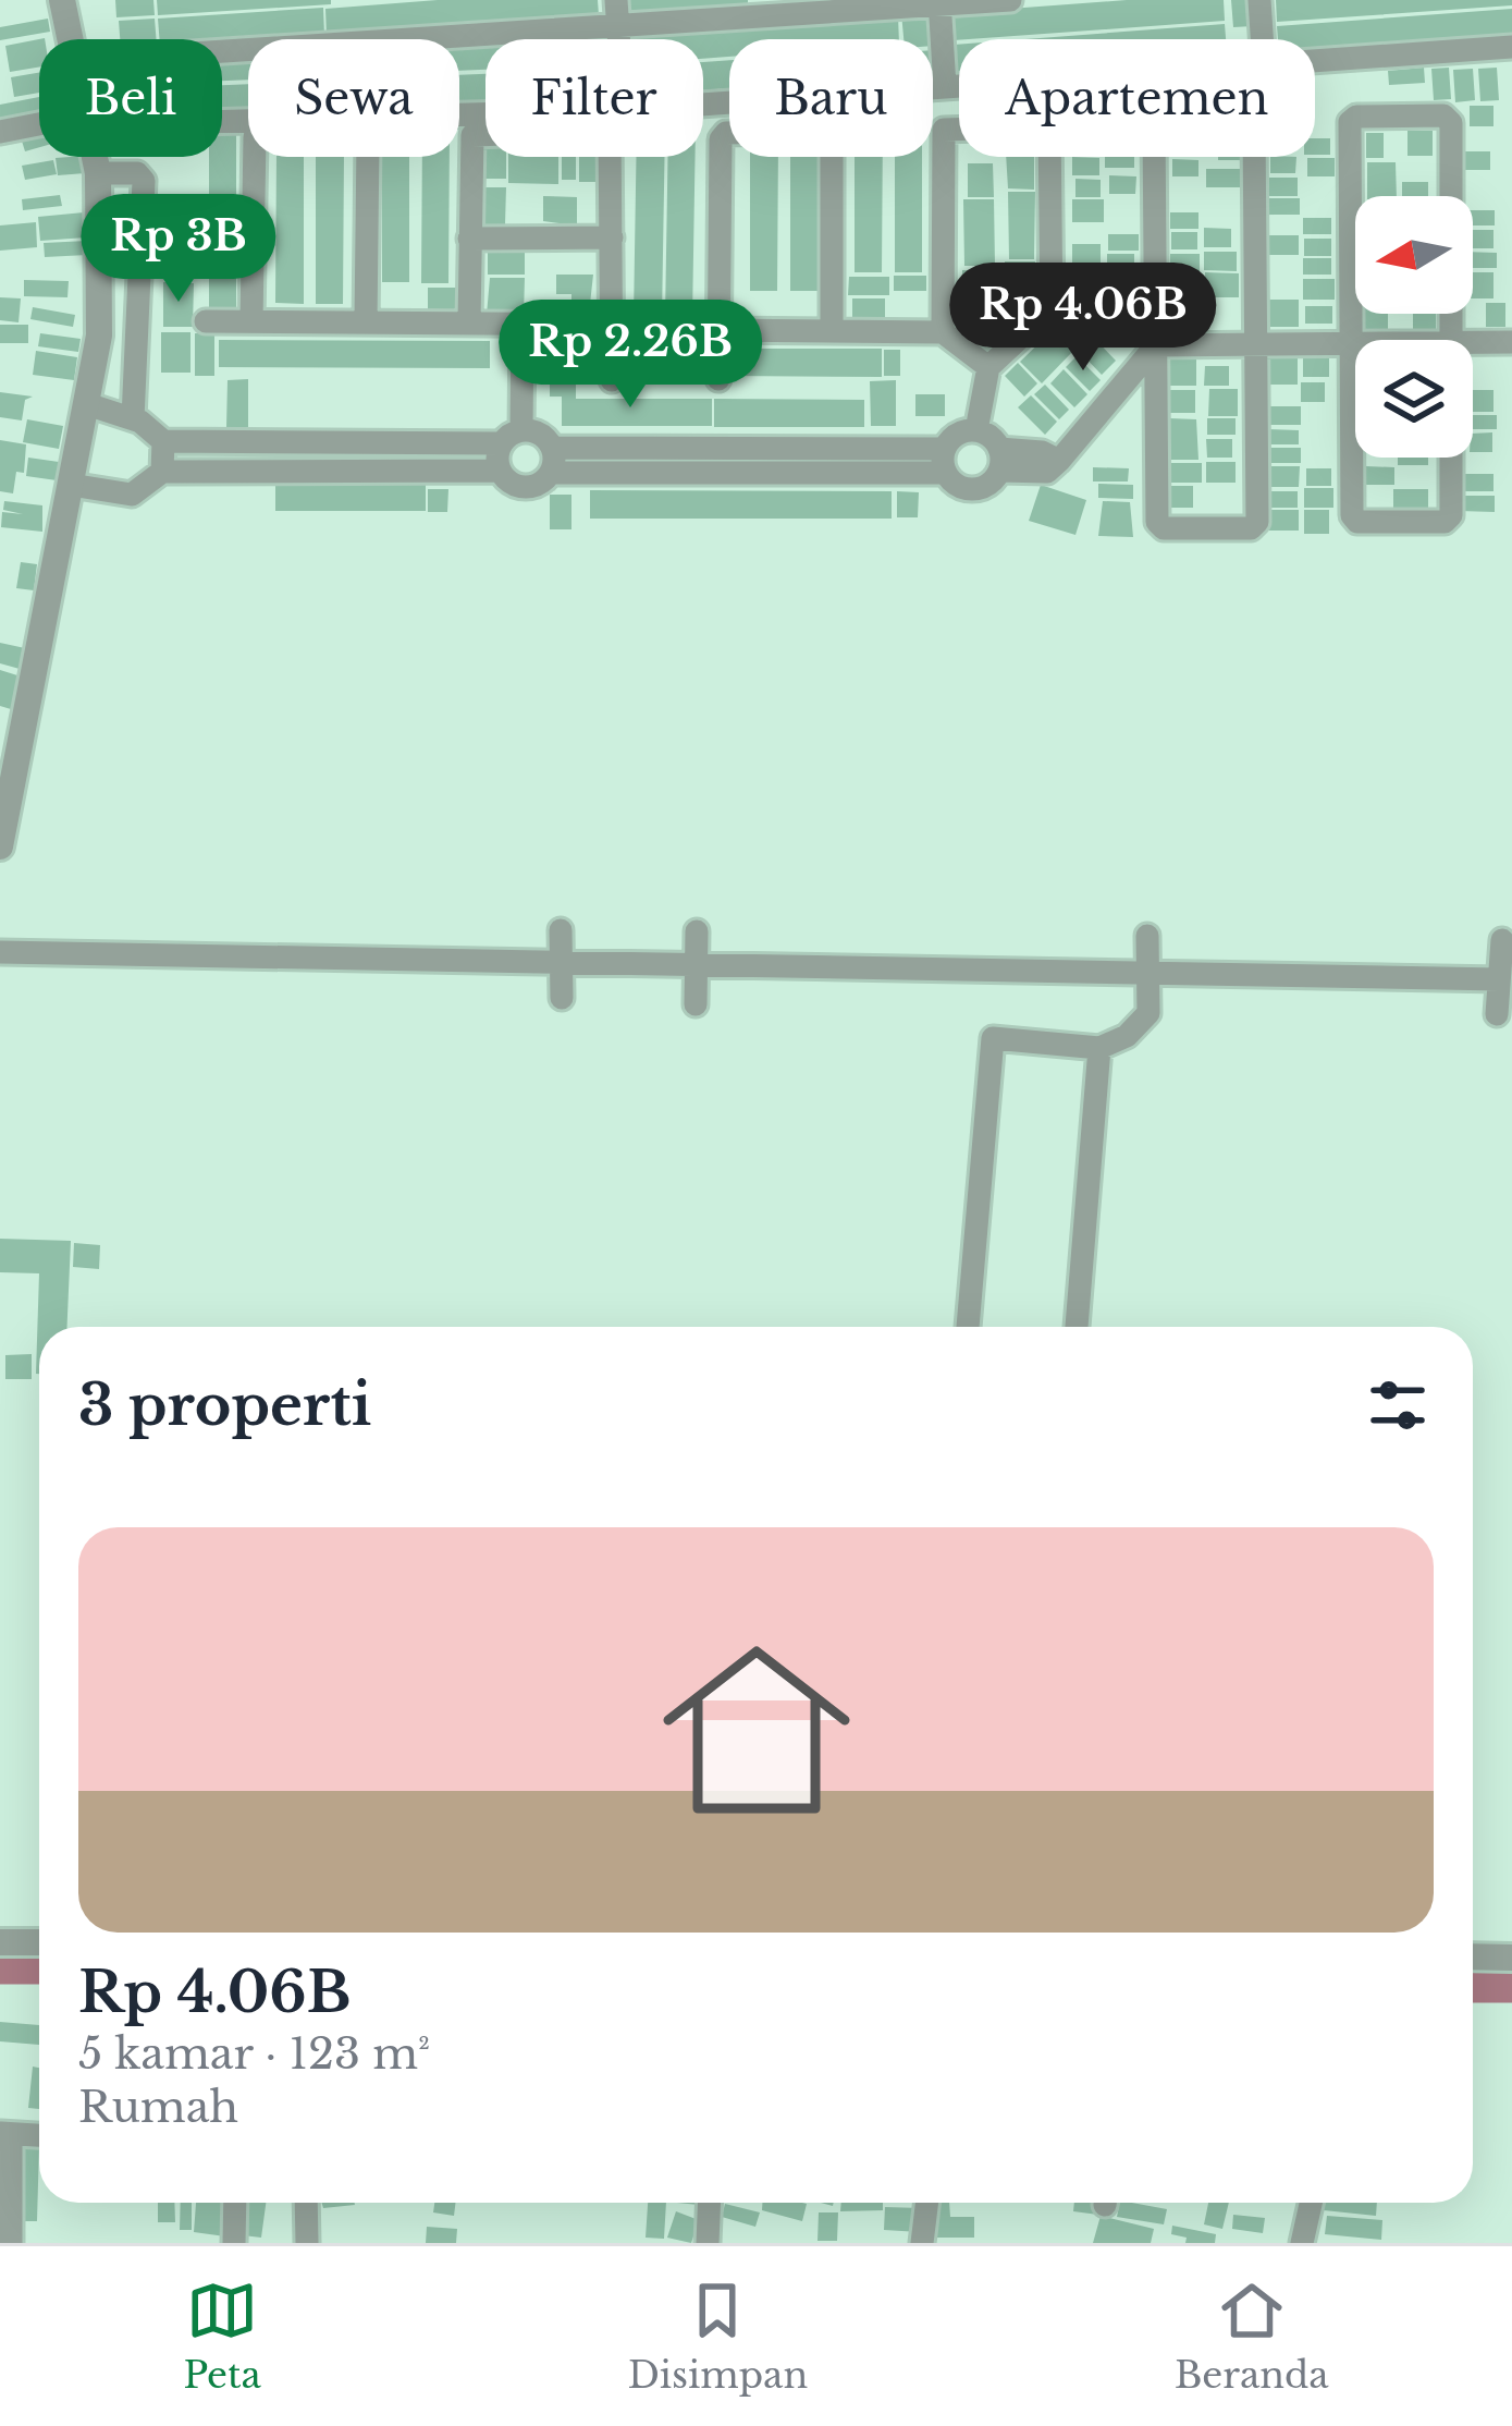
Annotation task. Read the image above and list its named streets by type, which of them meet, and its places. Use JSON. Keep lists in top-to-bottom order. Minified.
{"north":"left","page":{"chip":["Beli","Sewa","Filter","Baru","Apartemen"],"price":["Rp 3B","Rp 4.06B","Rp 2.26B"],"heading":"3 properti","list":[{"name":"Rp 4.06B","note":"5 kamar · 123 m² · Rumah"}],"tabs":["Peta","Disimpan","Beranda"]}}
